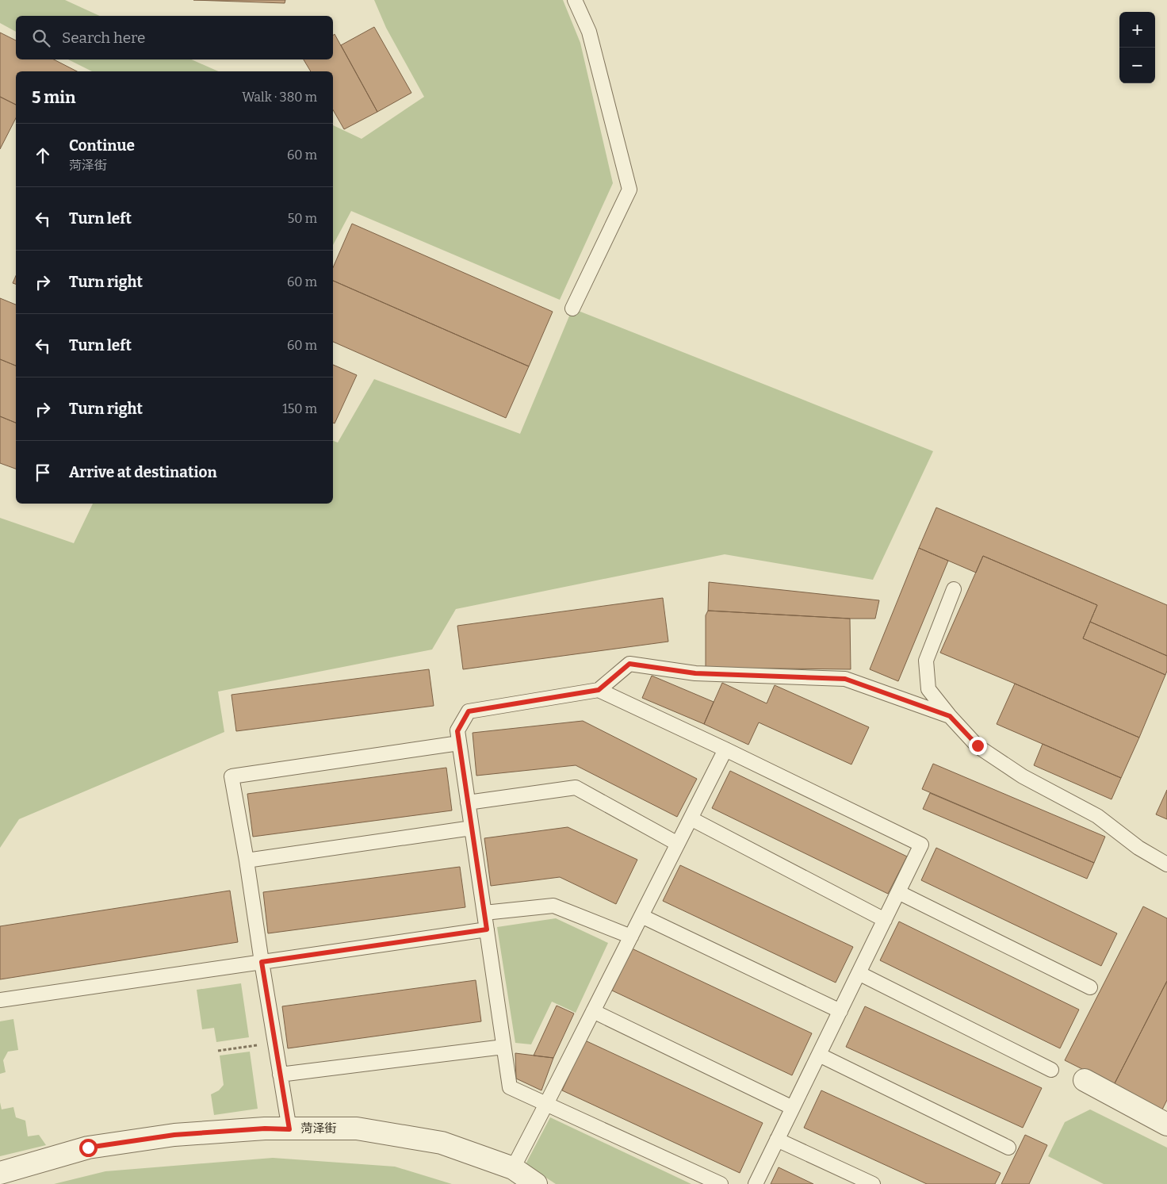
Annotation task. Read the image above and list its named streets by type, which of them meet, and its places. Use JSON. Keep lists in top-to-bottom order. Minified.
{"streets":{"street":["菏泽街"]},"page":{"map_buttons":["+","−"],"search":"Search here","heading":["5 min","Walk · 380 m"],"list":[["Continue","菏泽街","60 m"],["Turn left","50 m"],["Turn right","60 m"],["Turn left","60 m"],["Turn right","150 m"],"Arrive at destination"]}}
